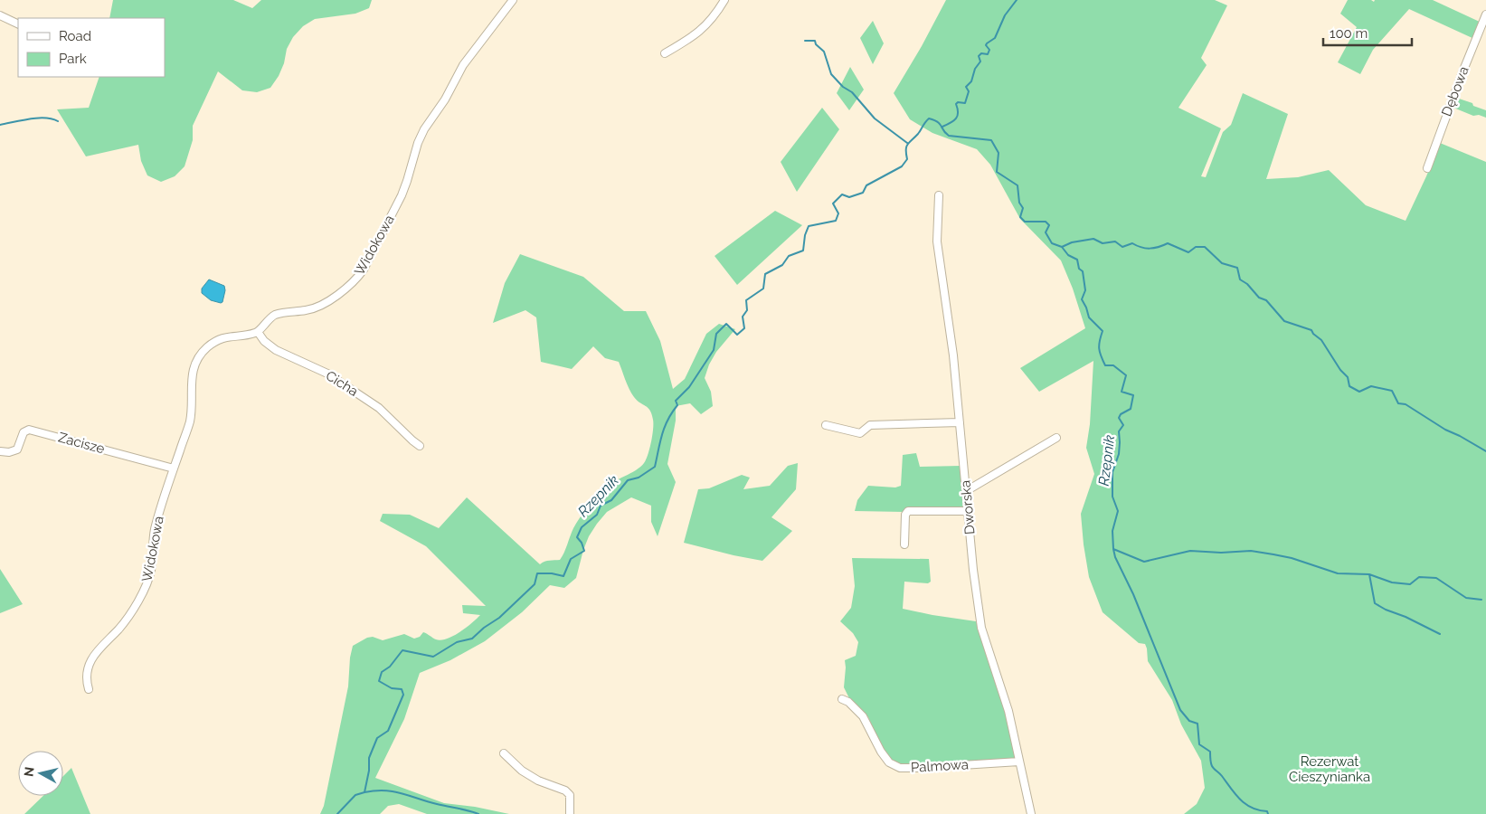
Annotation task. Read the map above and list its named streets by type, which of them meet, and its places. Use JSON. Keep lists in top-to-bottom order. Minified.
{"streets":{"street":["Dębowa","Widokowa","Cicha","Zacisze","Dworska","Palmowa"]},"crossings":[["Widokowa","Cicha"],["Widokowa","Zacisze"],["Dworska","Palmowa"]],"water":["Rzepnik"],"parks":["Rezerwat Cieszynianka"],"legend":["Road","Park"],"scale_bar":"100 m","north":"left"}
